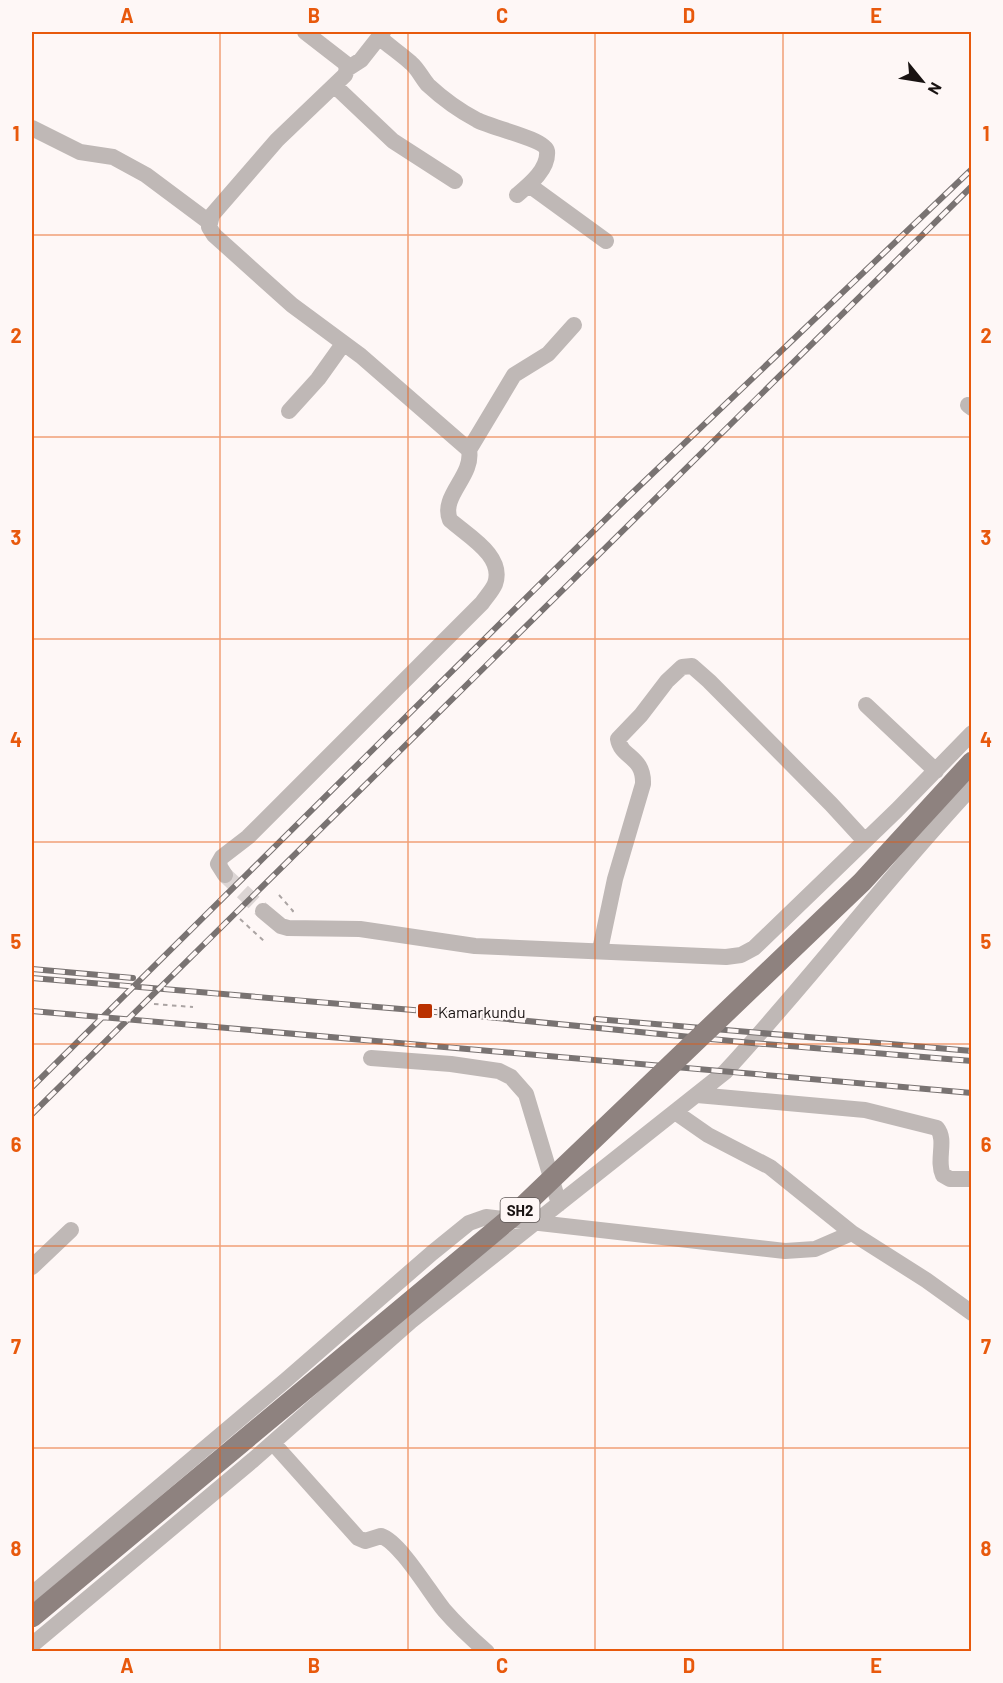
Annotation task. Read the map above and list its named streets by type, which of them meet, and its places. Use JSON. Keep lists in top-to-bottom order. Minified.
{"streets":{"main road":["SH2"]},"places":{"transit":["Kamarkundu"]},"north":"bottom right","grid":{"columns":["A","B","C","D","E"],"rows":["1","2","3","4","5","6","7","8"]}}
